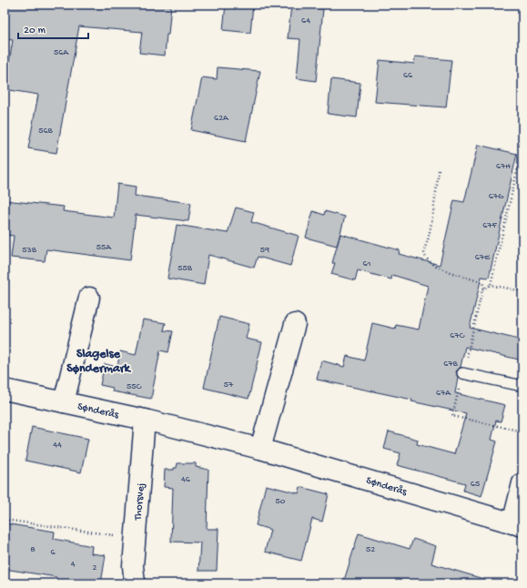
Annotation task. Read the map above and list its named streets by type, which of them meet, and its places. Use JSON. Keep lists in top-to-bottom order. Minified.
{"streets":{"street":["Sønderås","Thorsvej"]},"crossings":[["Sønderås","Thorsvej"]],"districts":["Slagelse Søndermark"],"house_numbers":["64","56A","66","62A","56B","67H","67G","67F","55A","53B","59","67E","61","55B","67C","67B","57","55C","67A","44","46","65","50","8","52","6","4","2"],"scale_bar":"20 m"}
